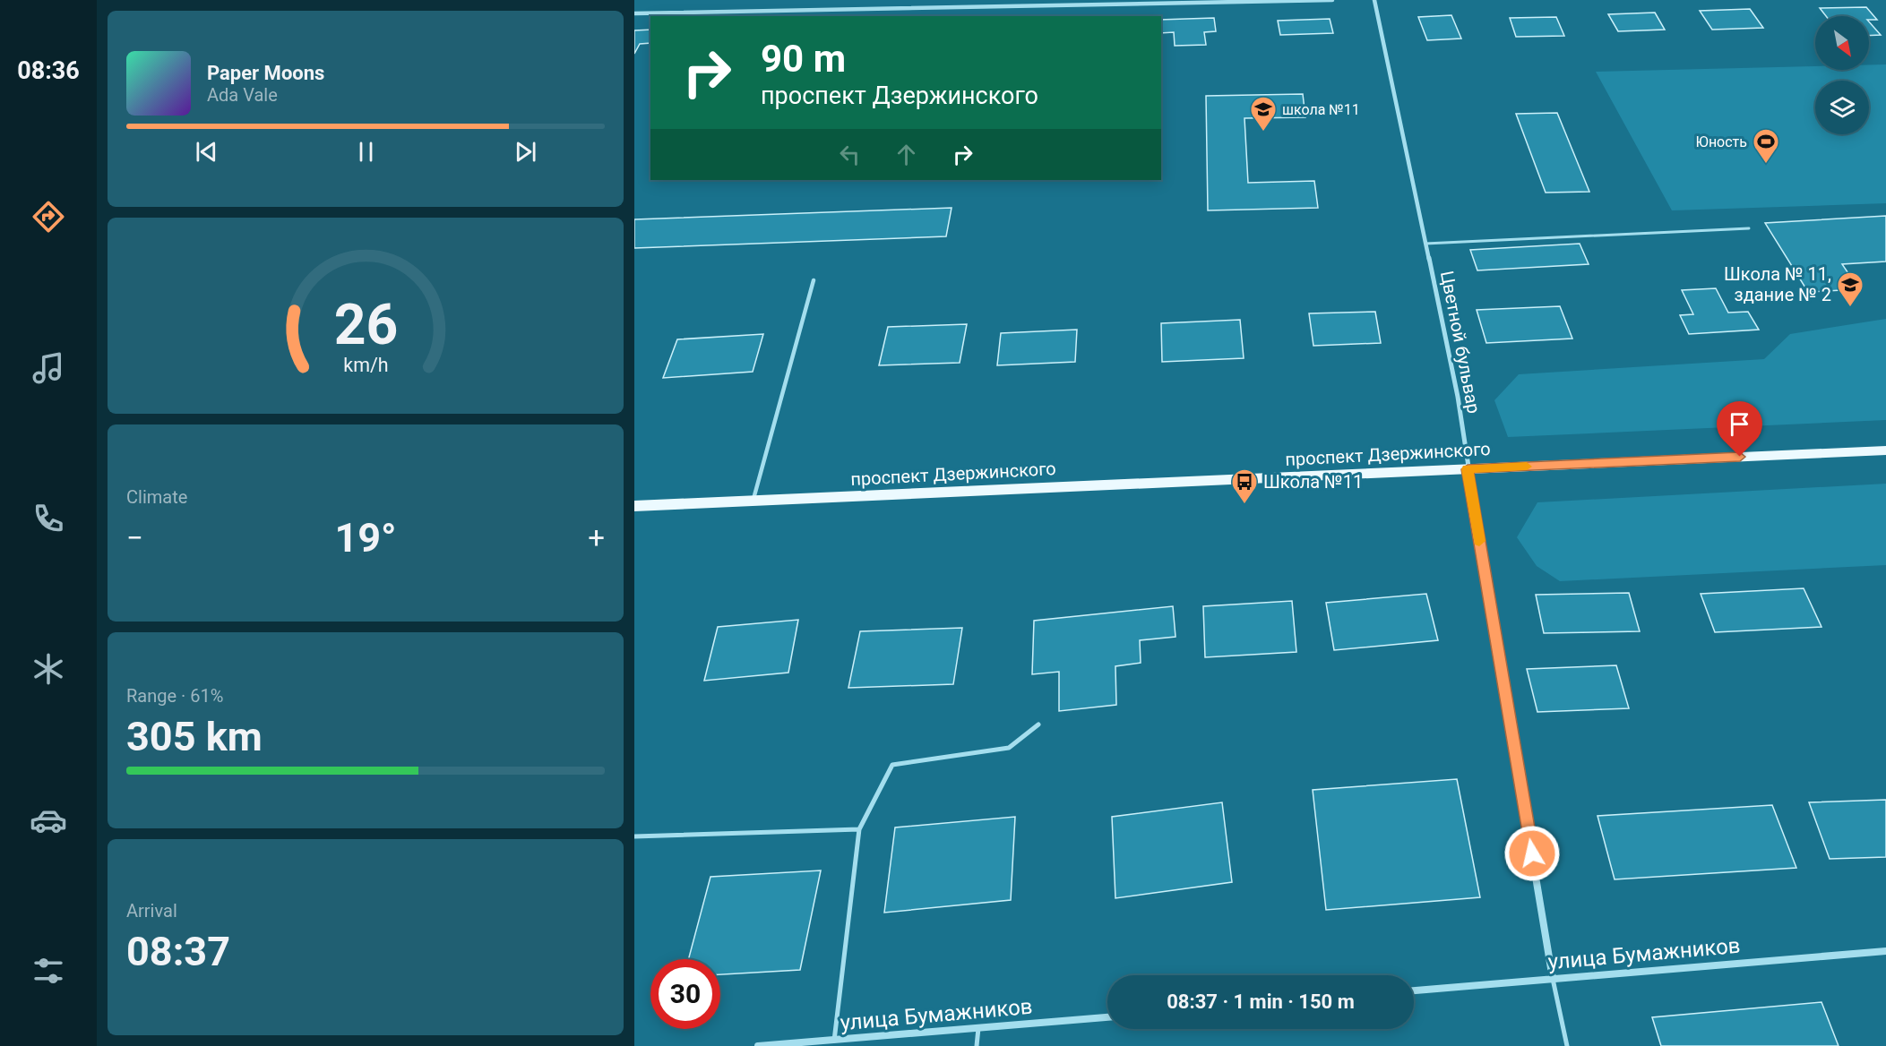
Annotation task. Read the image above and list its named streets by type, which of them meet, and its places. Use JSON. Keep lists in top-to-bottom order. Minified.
{"streets":{"main road":["проспект Дзержинского"],"street":["Цветной бульвар","улица Бумажников"]},"crossings":[["Цветной бульвар","проспект Дзержинского"],["Цветной бульвар","улица Бумажников"]],"places":{"school or university":["школа №11","Школа № 11, здание № 2"],"sports":["Юность"],"bus stop":["Школа №11"]},"north":"bottom right","page":{"tabs":"08:36","turn":["90 m","проспект Дзержинского"],"song":["Paper Moons","Ada Vale"],"tile":["Climate",["Range · 61%","305 km"],["Arrival","08:37"]],"heat":["−","19°","+"],"limit":"30","trip":"08:37 · 1 min · 150 m","gauge":["26","km/h"]}}
